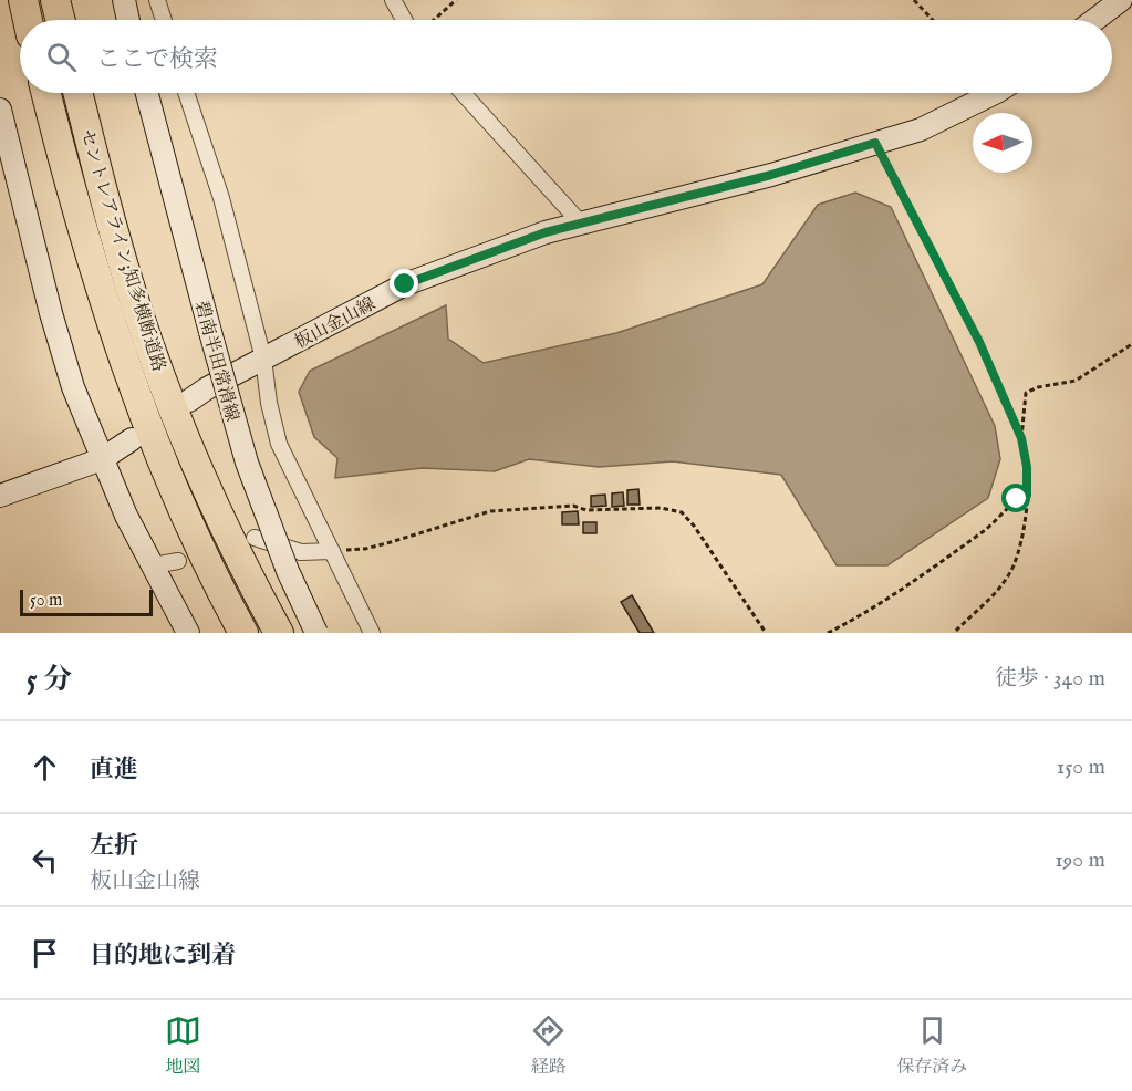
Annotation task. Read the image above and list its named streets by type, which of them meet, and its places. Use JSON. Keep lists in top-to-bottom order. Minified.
{"streets":{"highway":["セントレアライン;知多横断道路"],"main road":["板山金山線","碧南半田常滑線"]},"scale_bar":"50 m","north":"left","page":{"search":"ここで検索","scale":"50 m","heading":["5 分","徒歩 · 340 m"],"list":[["直進","150 m"],["左折","板山金山線","190 m"],"目的地に到着"],"nav":["地図","経路","保存済み"]}}
